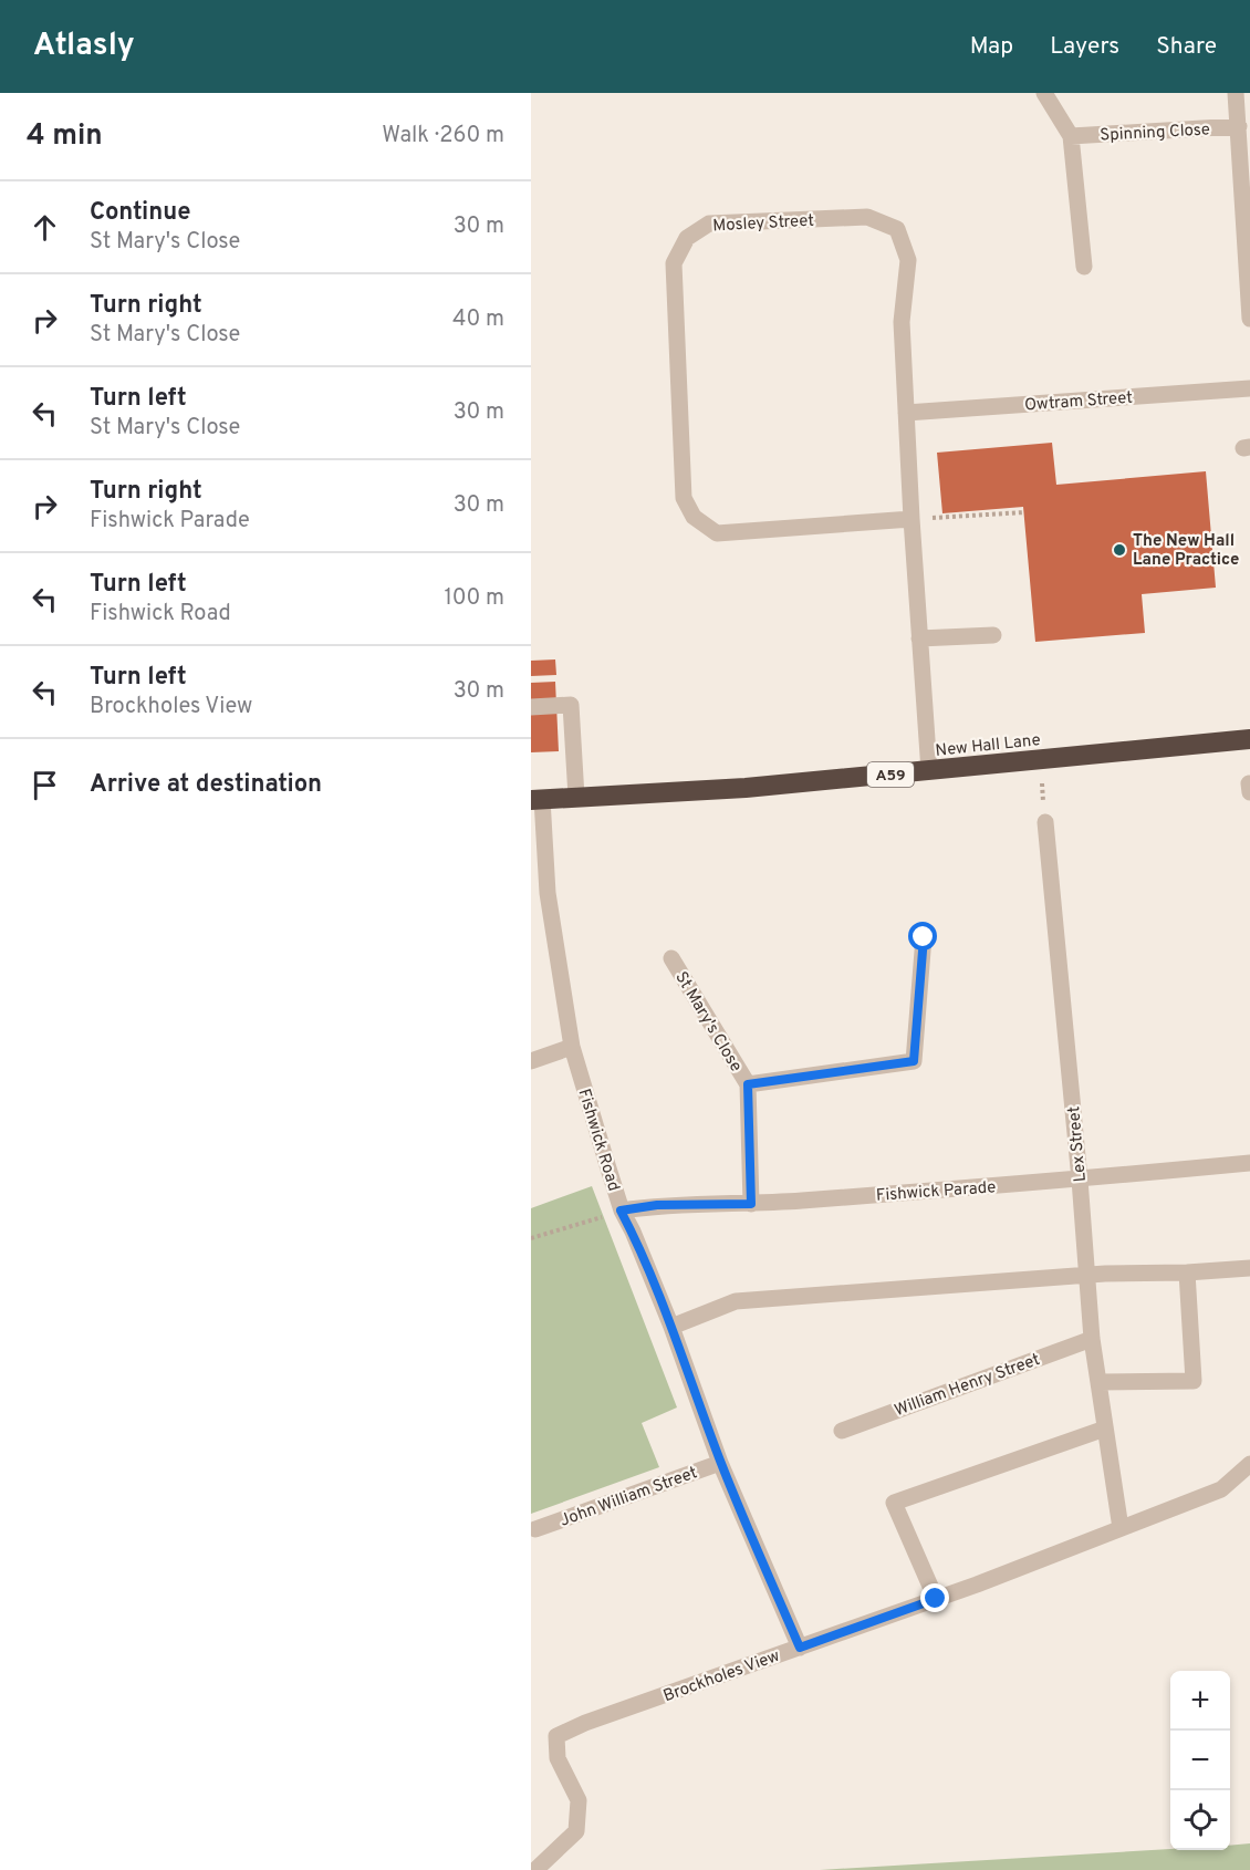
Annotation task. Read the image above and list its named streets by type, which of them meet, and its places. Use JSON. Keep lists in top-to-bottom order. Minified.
{"streets":{"highway":["New Hall Lane","A59"],"street":["Spinning Close","Mosley Street","Owtram Street","St Mary's Close","Fishwick Road","Lex Street","Fishwick Parade","William Henry Street","John William Street","Brockholes View"]},"crossings":[["Mosley Street","Owtram Street"],["Mosley Street","New Hall Lane"],["New Hall Lane","Fishwick Road"],["St Mary's Close","Fishwick Parade"],["Fishwick Road","Fishwick Parade"],["Fishwick Road","John William Street"],["Fishwick Road","Brockholes View"],["Lex Street","Fishwick Parade"],["Lex Street","William Henry Street"],["Lex Street","Brockholes View"]],"places":["The New Hall Lane Practice"],"page":{"header":"Atlasly","nav":["Map","Layers","Share"],"heading":["4 min","Walk · 260 m"],"list":[["Continue","St Mary's Close","30 m"],["Turn right","St Mary's Close","40 m"],["Turn left","St Mary's Close","30 m"],["Turn right","Fishwick Parade","30 m"],["Turn left","Fishwick Road","100 m"],["Turn left","Brockholes View","30 m"],"Arrive at destination"],"map_buttons":["+","−"]}}
